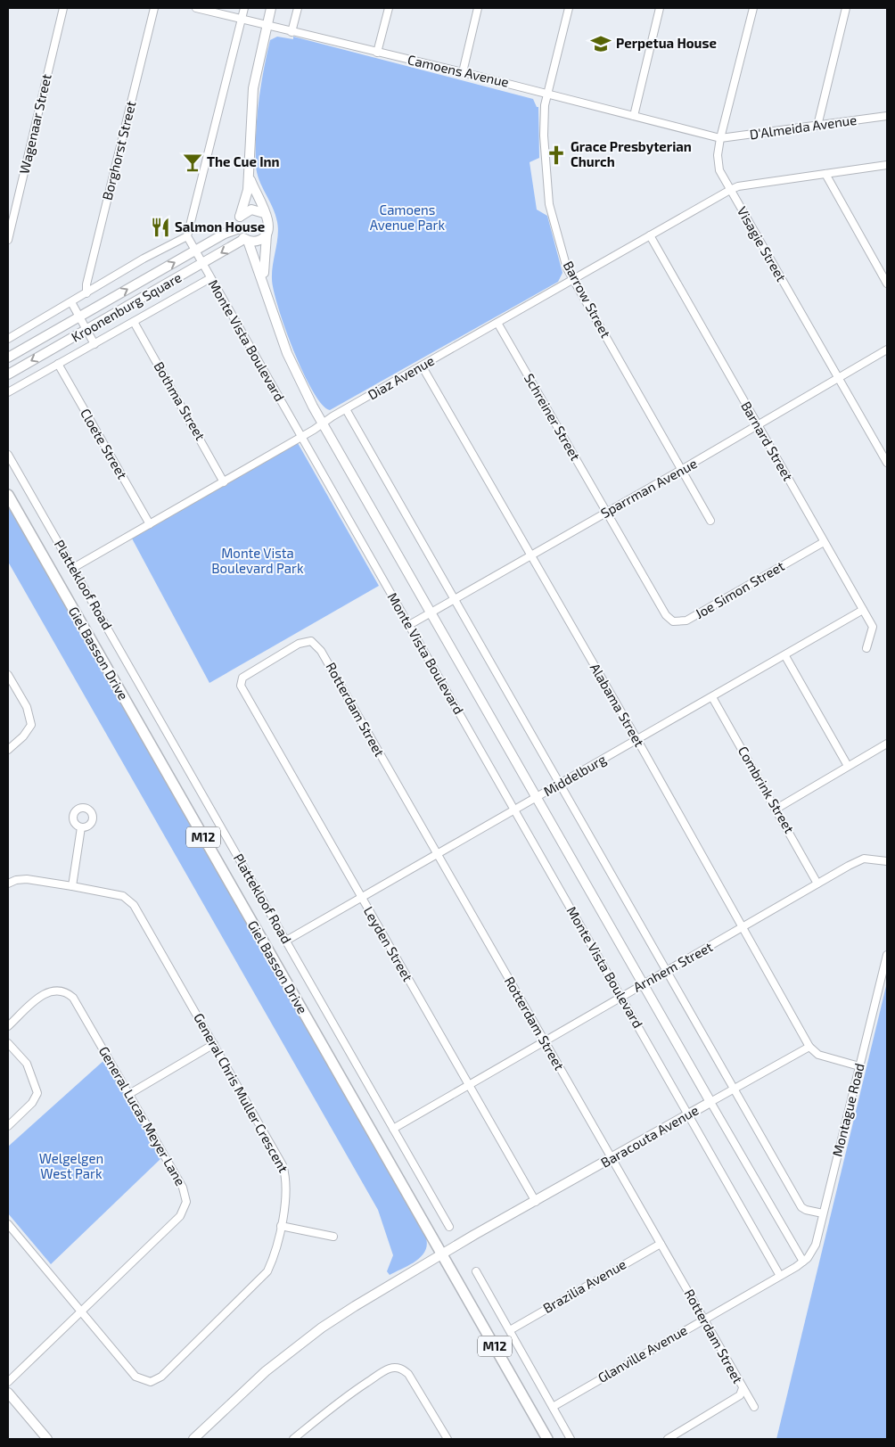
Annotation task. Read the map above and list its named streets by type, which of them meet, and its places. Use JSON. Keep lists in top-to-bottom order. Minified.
{"streets":{"main road":["Kroonenburg Square","Monte Vista Boulevard","Giel Basson Drive","M12","Baracouta Avenue"],"street":["Camoens Avenue","Wagenaar Street","D'Almeida Avenue","Borghorst Street","Visagie Street","Barrow Street","Diaz Avenue","Bothma Street","Schreiner Street","Barnard Street","Cloete Street","Sparrman Avenue","Plattekloof Road","Joe Simon Street","Alabama Street","Rotterdam Street","Middelburg","Combrink Street","Leyden Street","Arnhem Street","General Chris Muller Crescent","Montague Road","General Lucas Meyer Lane","Brazilia Avenue","Glanville Avenue"]},"crossings":[["Camoens Avenue","D'Almeida Avenue"],["Camoens Avenue","Visagie Street"],["Camoens Avenue","Barrow Street"],["D'Almeida Avenue","Visagie Street"],["Visagie Street","Diaz Avenue"],["Visagie Street","Sparrman Avenue"],["Barrow Street","Diaz Avenue"],["Barrow Street","Sparrman Avenue"],["Kroonenburg Square","Monte Vista Boulevard"],["Kroonenburg Square","Bothma Street"],["Kroonenburg Square","Cloete Street"],["Monte Vista Boulevard","Diaz Avenue"],["Monte Vista Boulevard","Sparrman Avenue"],["Monte Vista Boulevard","Middelburg"],["Monte Vista Boulevard","Arnhem Street"],["Monte Vista Boulevard","Montague Road"],["Monte Vista Boulevard","Baracouta Avenue"],["Monte Vista Boulevard","Glanville Avenue"],["Diaz Avenue","Bothma Street"],["Diaz Avenue","Schreiner Street"],["Diaz Avenue","Barnard Street"],["Diaz Avenue","Cloete Street"],["Diaz Avenue","Plattekloof Road"],["Diaz Avenue","Alabama Street"],["Schreiner Street","Sparrman Avenue"],["Schreiner Street","Joe Simon Street"],["Barnard Street","Sparrman Avenue"],["Barnard Street","Joe Simon Street"],["Barnard Street","Middelburg"],["Sparrman Avenue","Joe Simon Street"],["Sparrman Avenue","Alabama Street"],["Plattekloof Road","Middelburg"],["Plattekloof Road","Arnhem Street"],["Giel Basson Drive","Baracouta Avenue"],["Alabama Street","Middelburg"],["Alabama Street","Arnhem Street"],["Alabama Street","Baracouta Avenue"],["Rotterdam Street","Middelburg"],["Rotterdam Street","Leyden Street"],["Rotterdam Street","Arnhem Street"],["Rotterdam Street","Baracouta Avenue"],["Rotterdam Street","Brazilia Avenue"],["Rotterdam Street","Glanville Avenue"],["Middelburg","Combrink Street"],["Middelburg","Leyden Street"],["Combrink Street","Arnhem Street"],["Leyden Street","Arnhem Street"],["Leyden Street","Baracouta Avenue"],["General Chris Muller Crescent","General Lucas Meyer Lane"],["Montague Road","Glanville Avenue"]],"parks":["Camoens Avenue Park","Monte Vista Boulevard Park","Welgelgen West Park"],"places":{"school or university":["Perpetua House"],"church":["Grace Presbyterian Church"],"bar":["The Cue Inn"],"restaurant":["Salmon House"]}}
